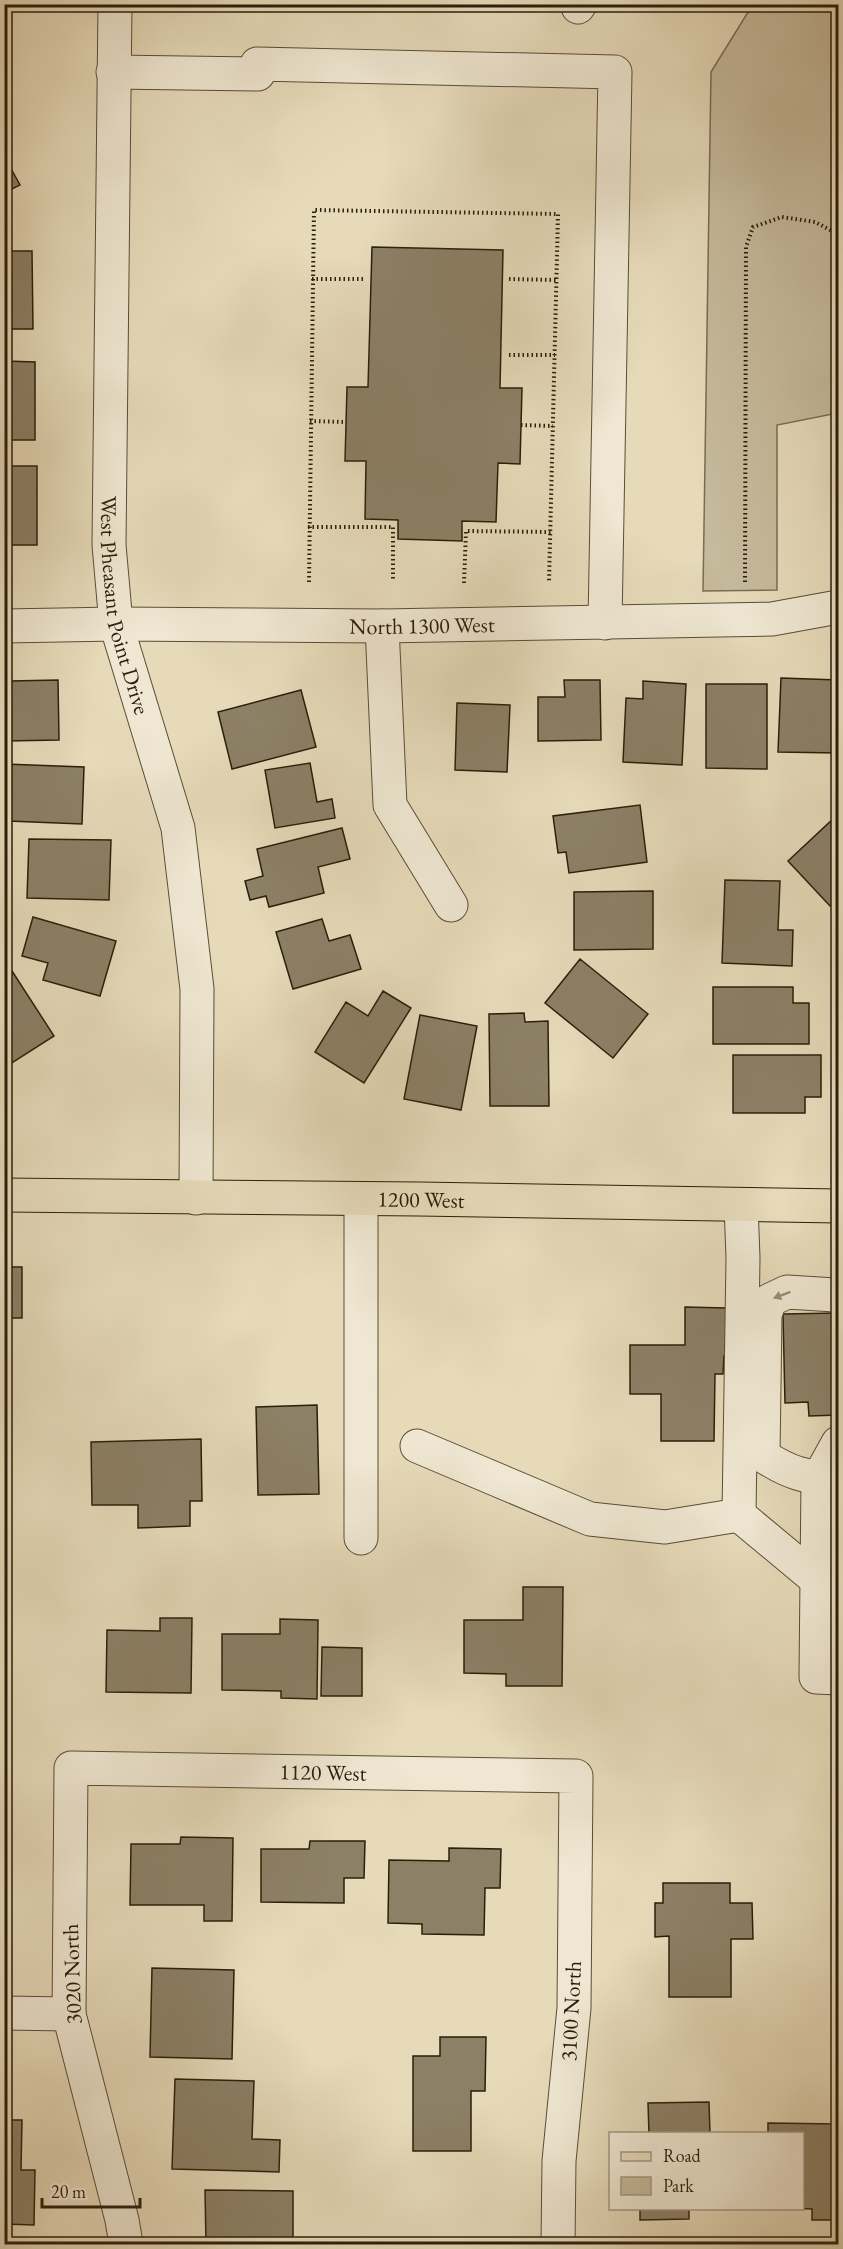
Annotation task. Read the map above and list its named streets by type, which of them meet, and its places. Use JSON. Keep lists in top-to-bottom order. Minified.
{"streets":{"main road":["1200 West"],"street":["West Pheasant Point Drive","North 1300 West","1120 West","3020 North","3100 North"]},"crossings":[["West Pheasant Point Drive","North 1300 West"],["West Pheasant Point Drive","1200 West"],["1120 West","3020 North"],["1120 West","3100 North"]],"legend":["Road","Park"],"scale_bar":"20 m"}
